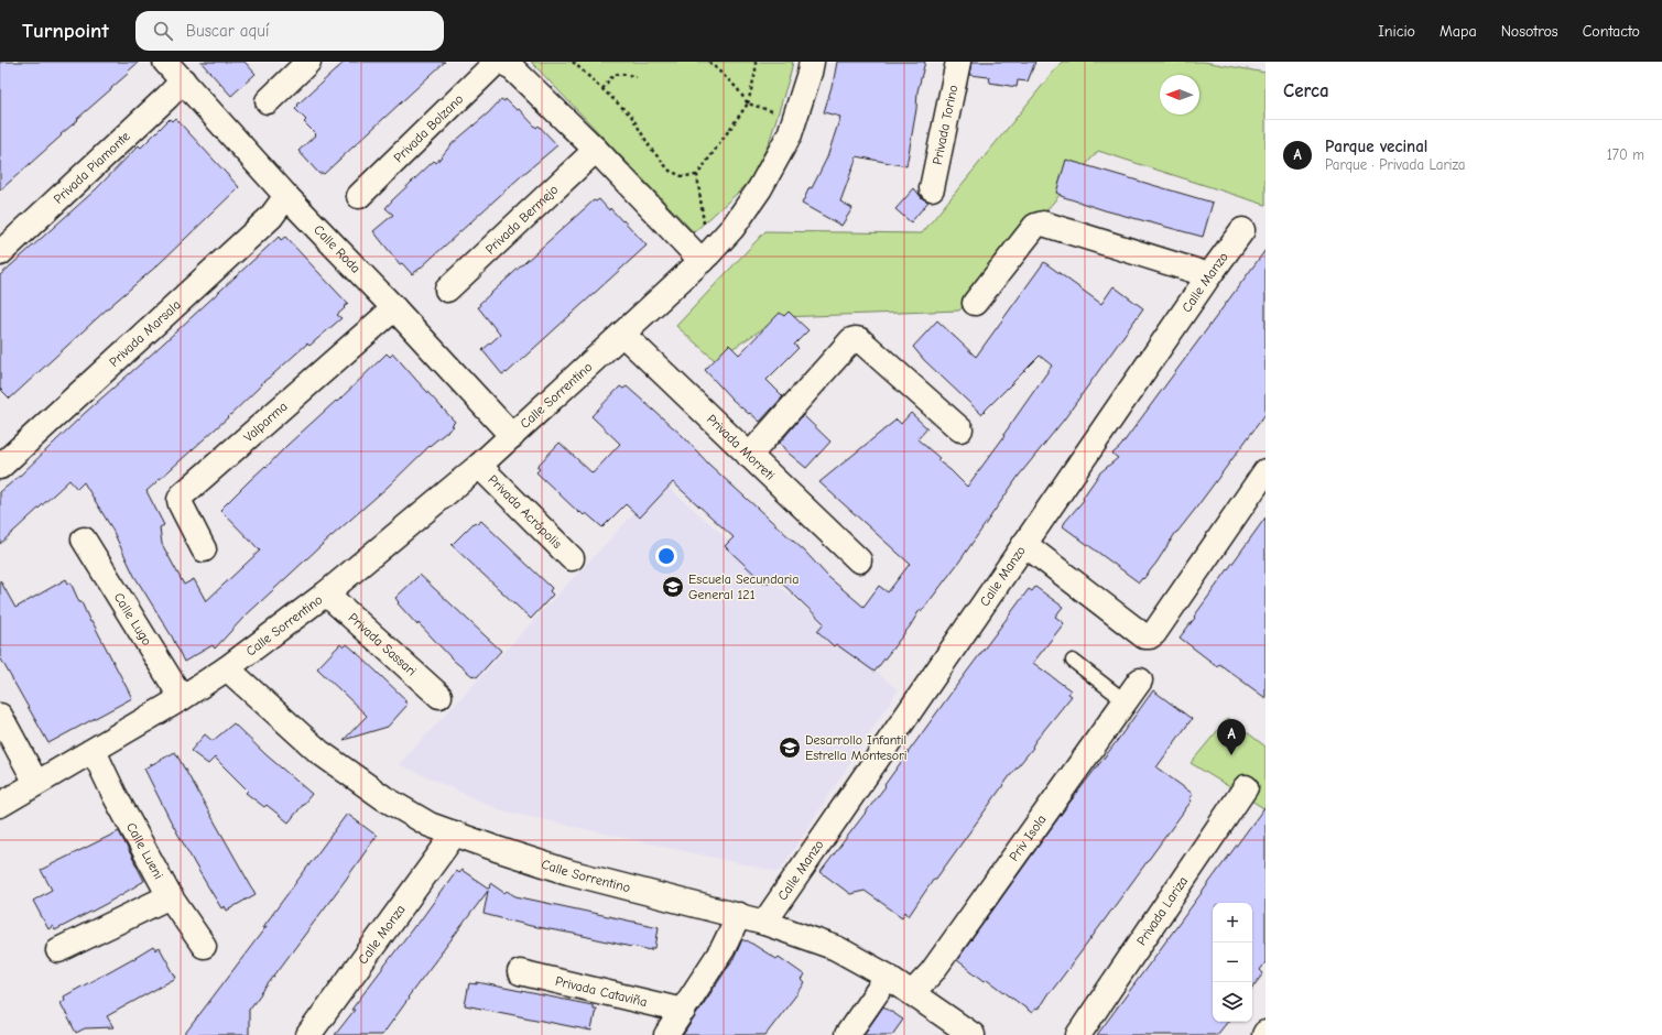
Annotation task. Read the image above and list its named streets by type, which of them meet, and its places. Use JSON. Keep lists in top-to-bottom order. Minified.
{"streets":{"street":["Privada Torino","Privada Bolzano","Privada Piamonte","Privada Bermejo","Calle Roda","Calle Manzo","Privada Marsala","Calle Sorrentino","Valparma","Privada Morreti","Privada Acrópolis","Calle Lugo","Privada Sassari","Priv Isola","Calle Lueni","Privada Lariza","Calle Monza","Privada Cataviña"]},"crossings":[["Privada Piamonte","Calle Roda"],["Calle Roda","Privada Marsala"],["Calle Roda","Calle Sorrentino"],["Calle Roda","Valparma"],["Calle Manzo","Calle Sorrentino"],["Calle Sorrentino","Privada Morreti"],["Calle Sorrentino","Privada Acrópolis"],["Calle Sorrentino","Calle Lugo"],["Calle Sorrentino","Privada Sassari"],["Calle Sorrentino","Priv Isola"],["Calle Sorrentino","Calle Lueni"],["Calle Sorrentino","Calle Monza"]],"places":{"school or university":["Escuela Secundaria General 121","Desarrollo Infantil Estrella Montesori"]},"north":"left","page":{"header":"Turnpoint","search":"Buscar aquí","nav":["Inicio","Mapa","Nosotros","Contacto"],"heading":"Cerca","list":[{"mark":"A","name":"Parque vecinal","note":"Parque · Privada Lariza","value":"170 m"}],"pins":"A","map_buttons":["+","−"]}}
